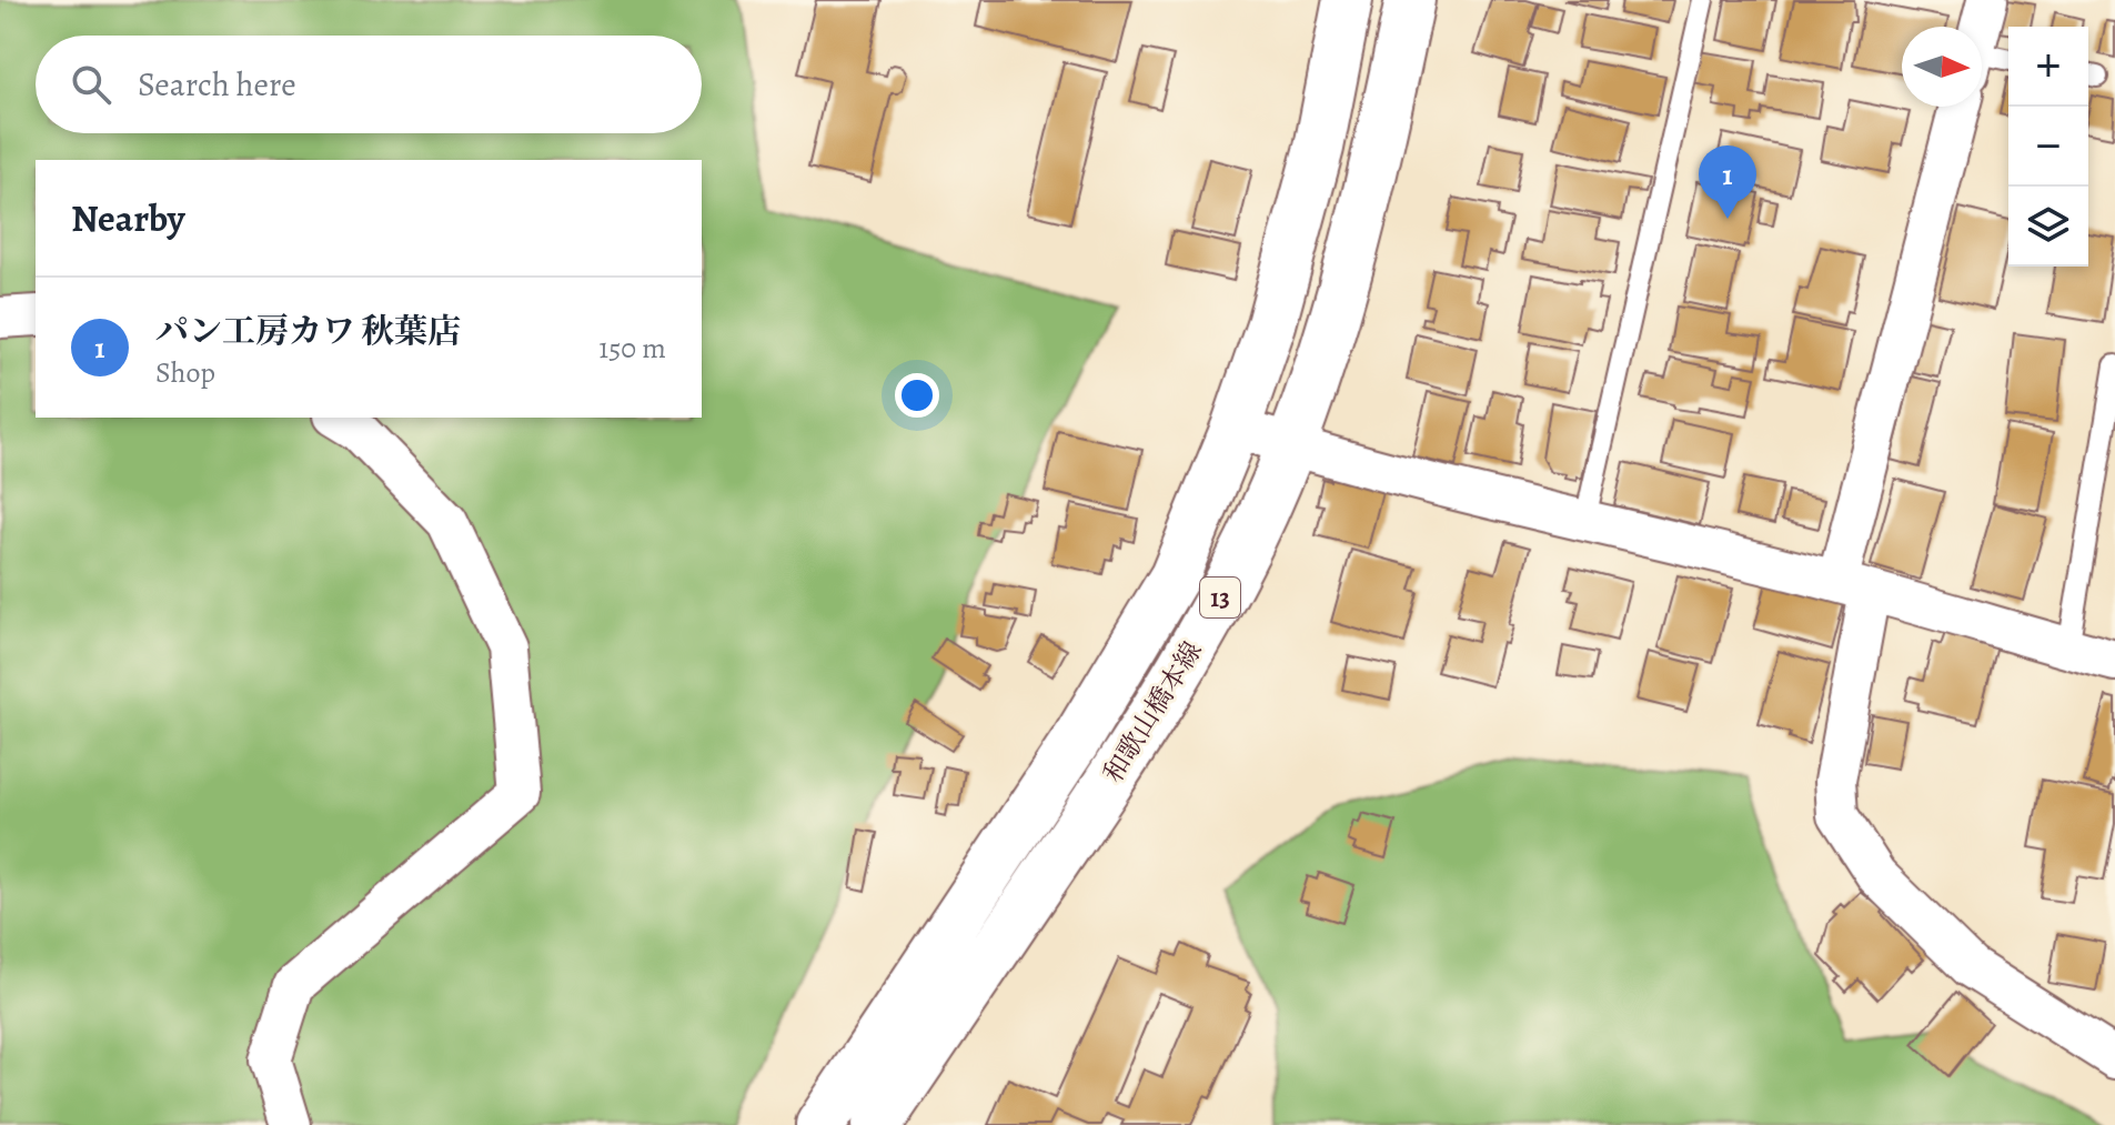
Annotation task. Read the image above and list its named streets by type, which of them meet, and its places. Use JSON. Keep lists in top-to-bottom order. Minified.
{"streets":{"main road":["13","和歌山橋本線"]},"north":"right","page":{"map_buttons":["+","−"],"search":"Search here","pins":"1","heading":"Nearby","list":[{"mark":"1","name":"パン工房カワ 秋葉店","note":"Shop","value":"150 m"}]}}
